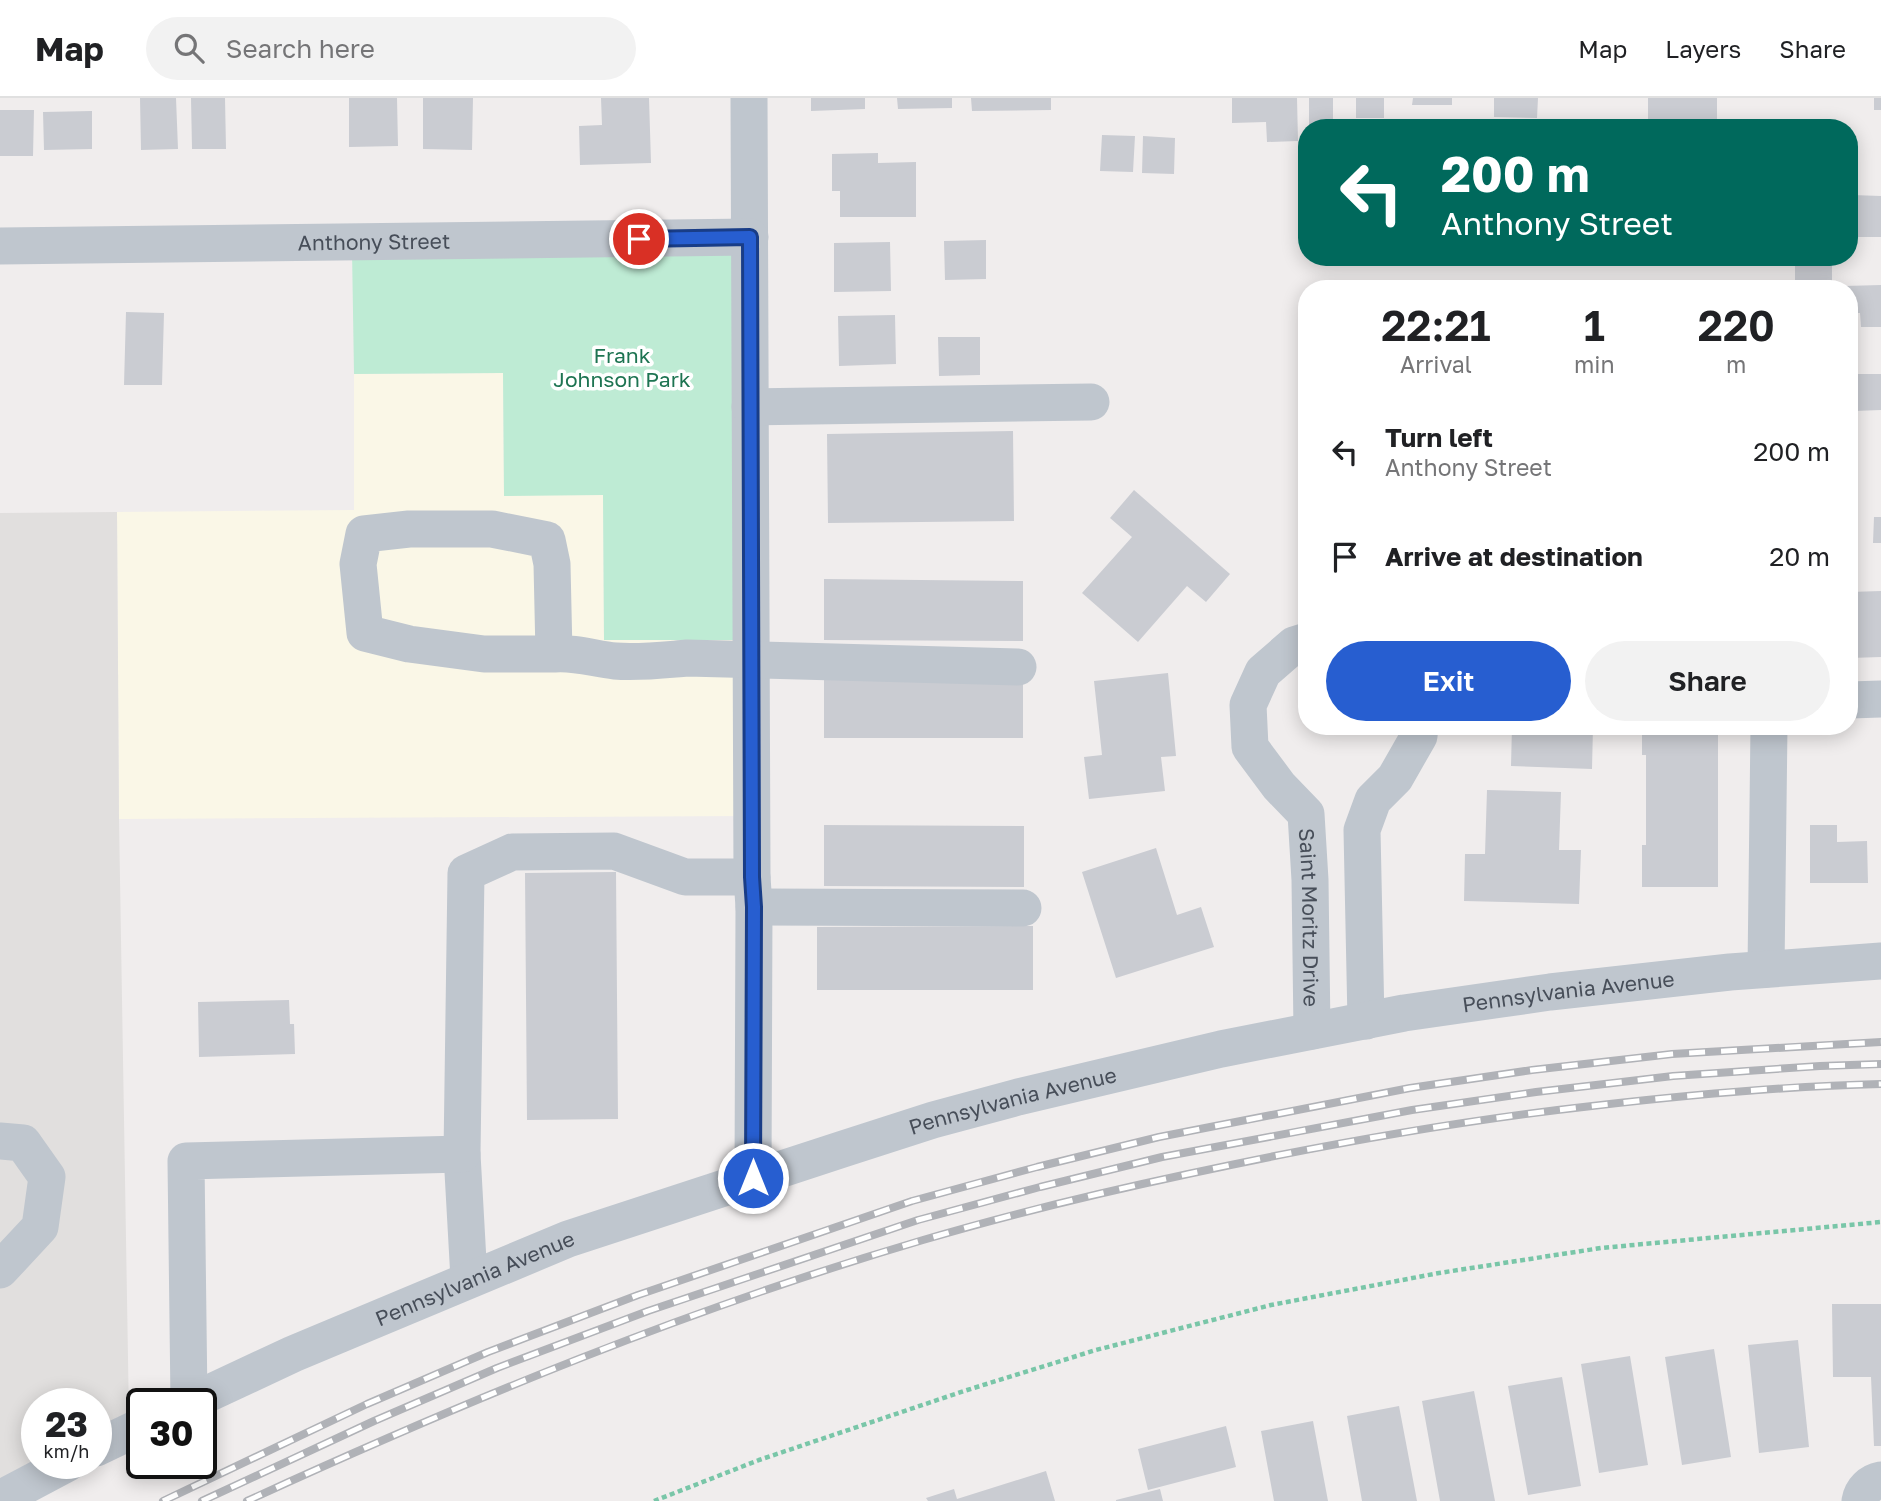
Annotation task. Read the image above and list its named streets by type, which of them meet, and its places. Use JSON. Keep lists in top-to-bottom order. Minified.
{"streets":{"street":["Anthony Street","Saint Moritz Drive","Pennsylvania Avenue"]},"crossings":[["Saint Moritz Drive","Pennsylvania Avenue"]],"parks":["Frank Johnson Park"],"page":{"header":"Map","search":"Search here","nav":["Map","Layers","Share"],"turn":["200 m","Anthony Street"],"eta":["22:21","Arrival","1","min","220","m"],"list":[{"name":"Turn left","note":"Anthony Street","value":"200 m"},{"name":"Arrive at destination","value":"20 m"}],"buttons":["Exit","Share"],"speed":"23 km/h","limit":"30"}}
